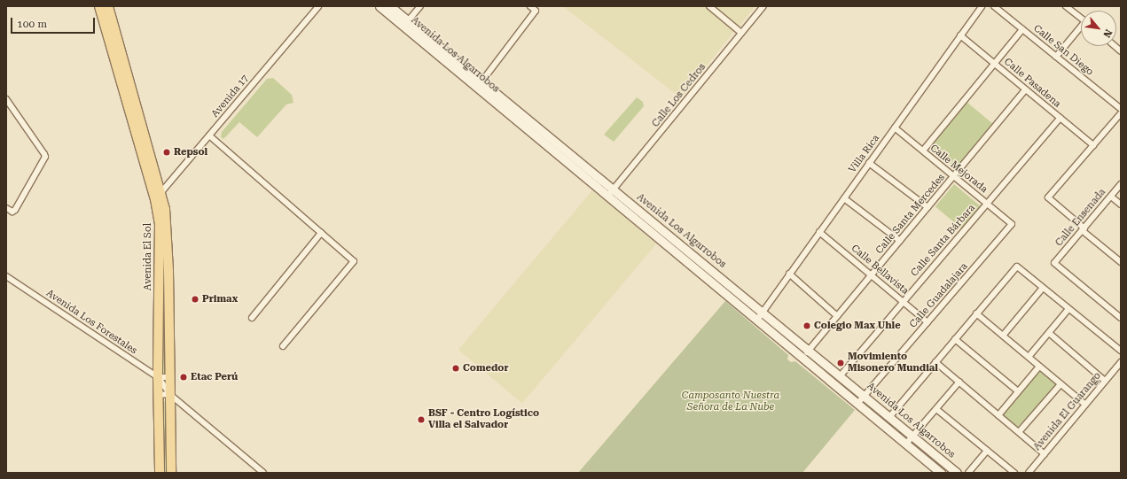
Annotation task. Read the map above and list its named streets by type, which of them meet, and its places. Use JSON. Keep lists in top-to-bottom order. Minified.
{"streets":{"main road":["Avenida El Sol"],"street":["Calle San Diego","Avenida Los Algarrobos","Calle Pasadena","Calle Los Cedros","Avenida 17","Villa Rica","Calle Mejorada","Calle Santa Mercedes","Calle Ensenada","Calle Santa Bárbara","Calle Bellavista","Calle Guadalajara","Avenida Los Forestales","Avenida El Guarango"]},"crossings":[["Avenida Los Algarrobos","Calle Los Cedros"],["Avenida Los Algarrobos","Villa Rica"],["Avenida Los Algarrobos","Calle Santa Mercedes"],["Avenida Los Algarrobos","Calle Santa Bárbara"],["Avenida Los Algarrobos","Calle Guadalajara"],["Calle Pasadena","Villa Rica"],["Calle Pasadena","Calle Santa Mercedes"],["Calle Pasadena","Calle Santa Bárbara"],["Avenida 17","Avenida El Sol"],["Villa Rica","Calle Mejorada"],["Villa Rica","Calle Bellavista"],["Calle Mejorada","Calle Santa Mercedes"],["Calle Mejorada","Calle Santa Bárbara"],["Calle Mejorada","Calle Guadalajara"],["Calle Santa Mercedes","Calle Bellavista"],["Calle Santa Bárbara","Calle Bellavista"],["Avenida El Sol","Avenida Los Forestales"],["Calle Bellavista","Calle Guadalajara"]],"parks":["Camposanto Nuestra Señora de La Nube"],"places":["Repsol","Primax","Colegio Max Uhle","Movimiento Misonero Mundial","Comedor","Etac Perú","BSF - Centro Logístico Villa el Salvador"],"scale_bar":"100 m","north":"bottom right"}
